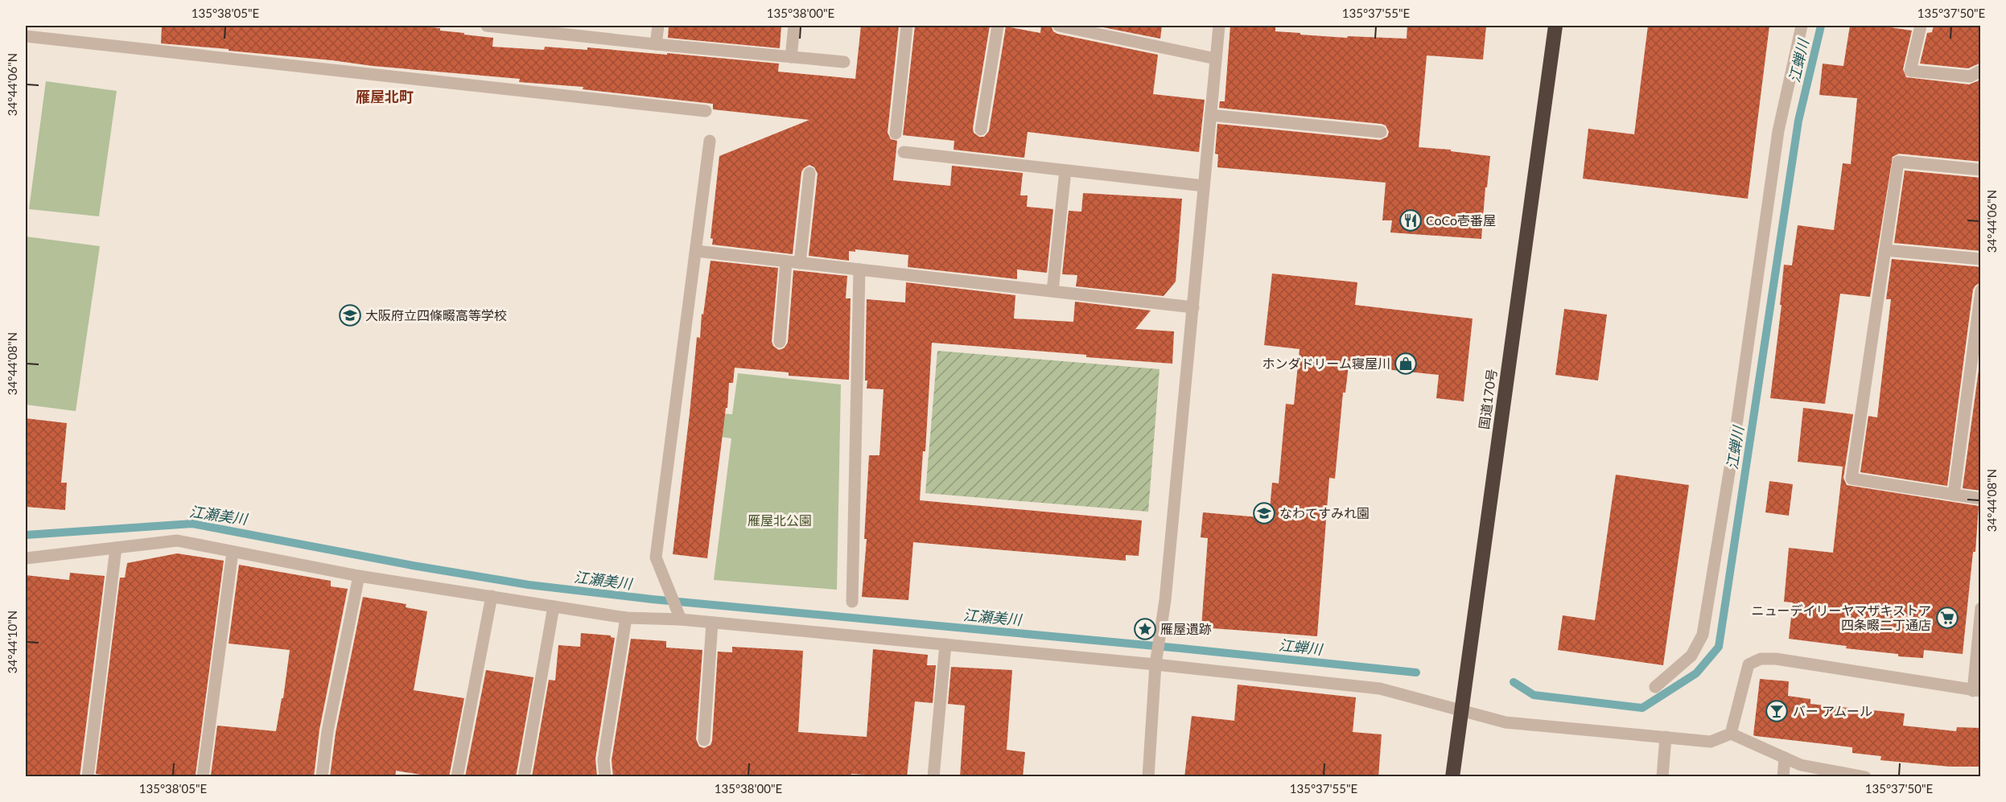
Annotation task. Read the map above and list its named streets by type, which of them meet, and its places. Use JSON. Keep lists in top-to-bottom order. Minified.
{"streets":{"highway":["国道170号"]},"districts":["雁屋北町"],"water":["江蝉川","江瀬美川"],"parks":["雁屋北公園"],"places":{"restaurant":["CoCo壱番屋"],"school or university":["大阪府立四條畷高等学校","なわてすみれ園"],"shop":["ホンダドリーム寝屋川"],"supermarket":["ニューデイリーヤマザキストア 四条畷二丁通店"],"place":["雁屋遺跡"],"bar":["バー アムール"]},"coordinates":["135°38'05\"E","135°38'00\"E","135°37'55\"E","135°37'50\"E","34°44'06\"N","34°44'08\"N","34°44'10\"N"]}
